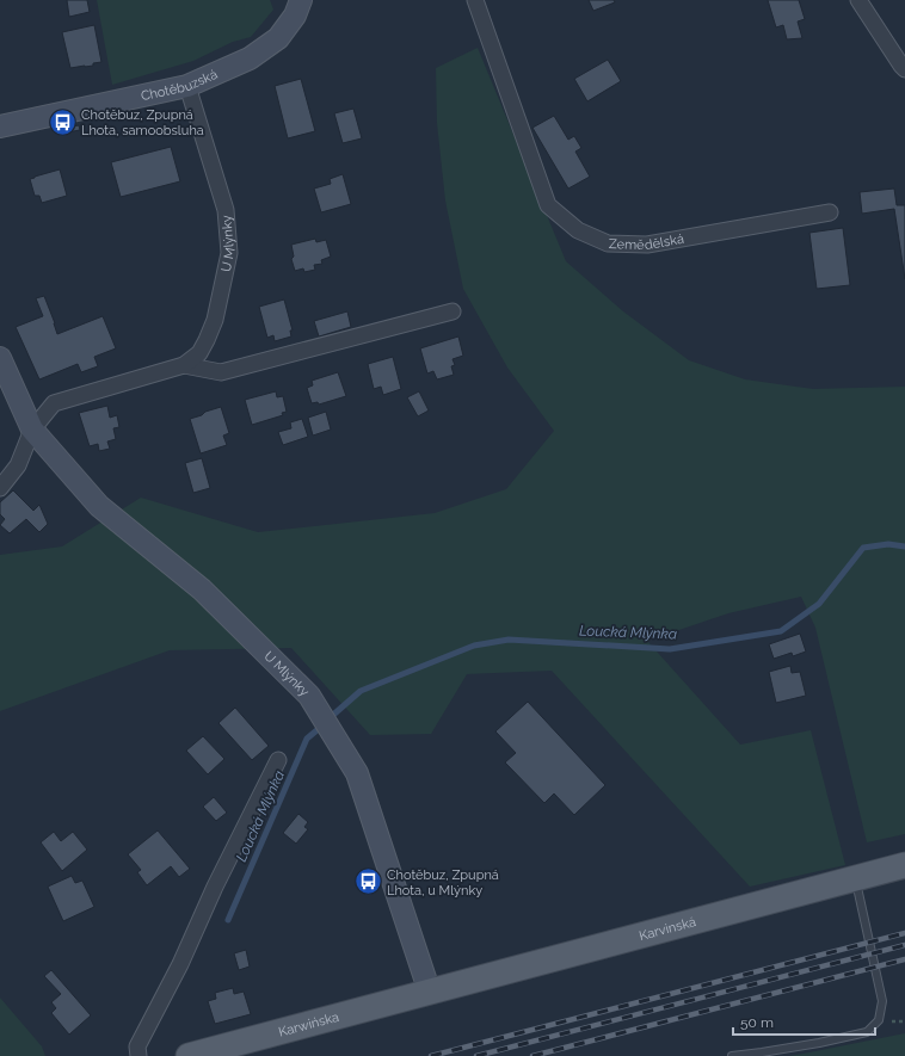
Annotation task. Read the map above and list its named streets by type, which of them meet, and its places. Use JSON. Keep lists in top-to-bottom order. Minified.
{"streets":{"main road":["Karvinská","Karwińska"],"street":["Chotěbuzská","Zemědělská","U Mlýnky"]},"crossings":[["Chotěbuzská","U Mlýnky"],["U Mlýnky","Karvinská"],["U Mlýnky","Karwińska"],["Karvinská","Karwińska"]],"water":["Loucká Mlýnka"],"places":{"bus stop":["Chotěbuz, Zpupná Lhota, samoobsluha","Chotěbuz, Zpupná Lhota, u Mlýnky"]},"scale_bar":"50 m"}
